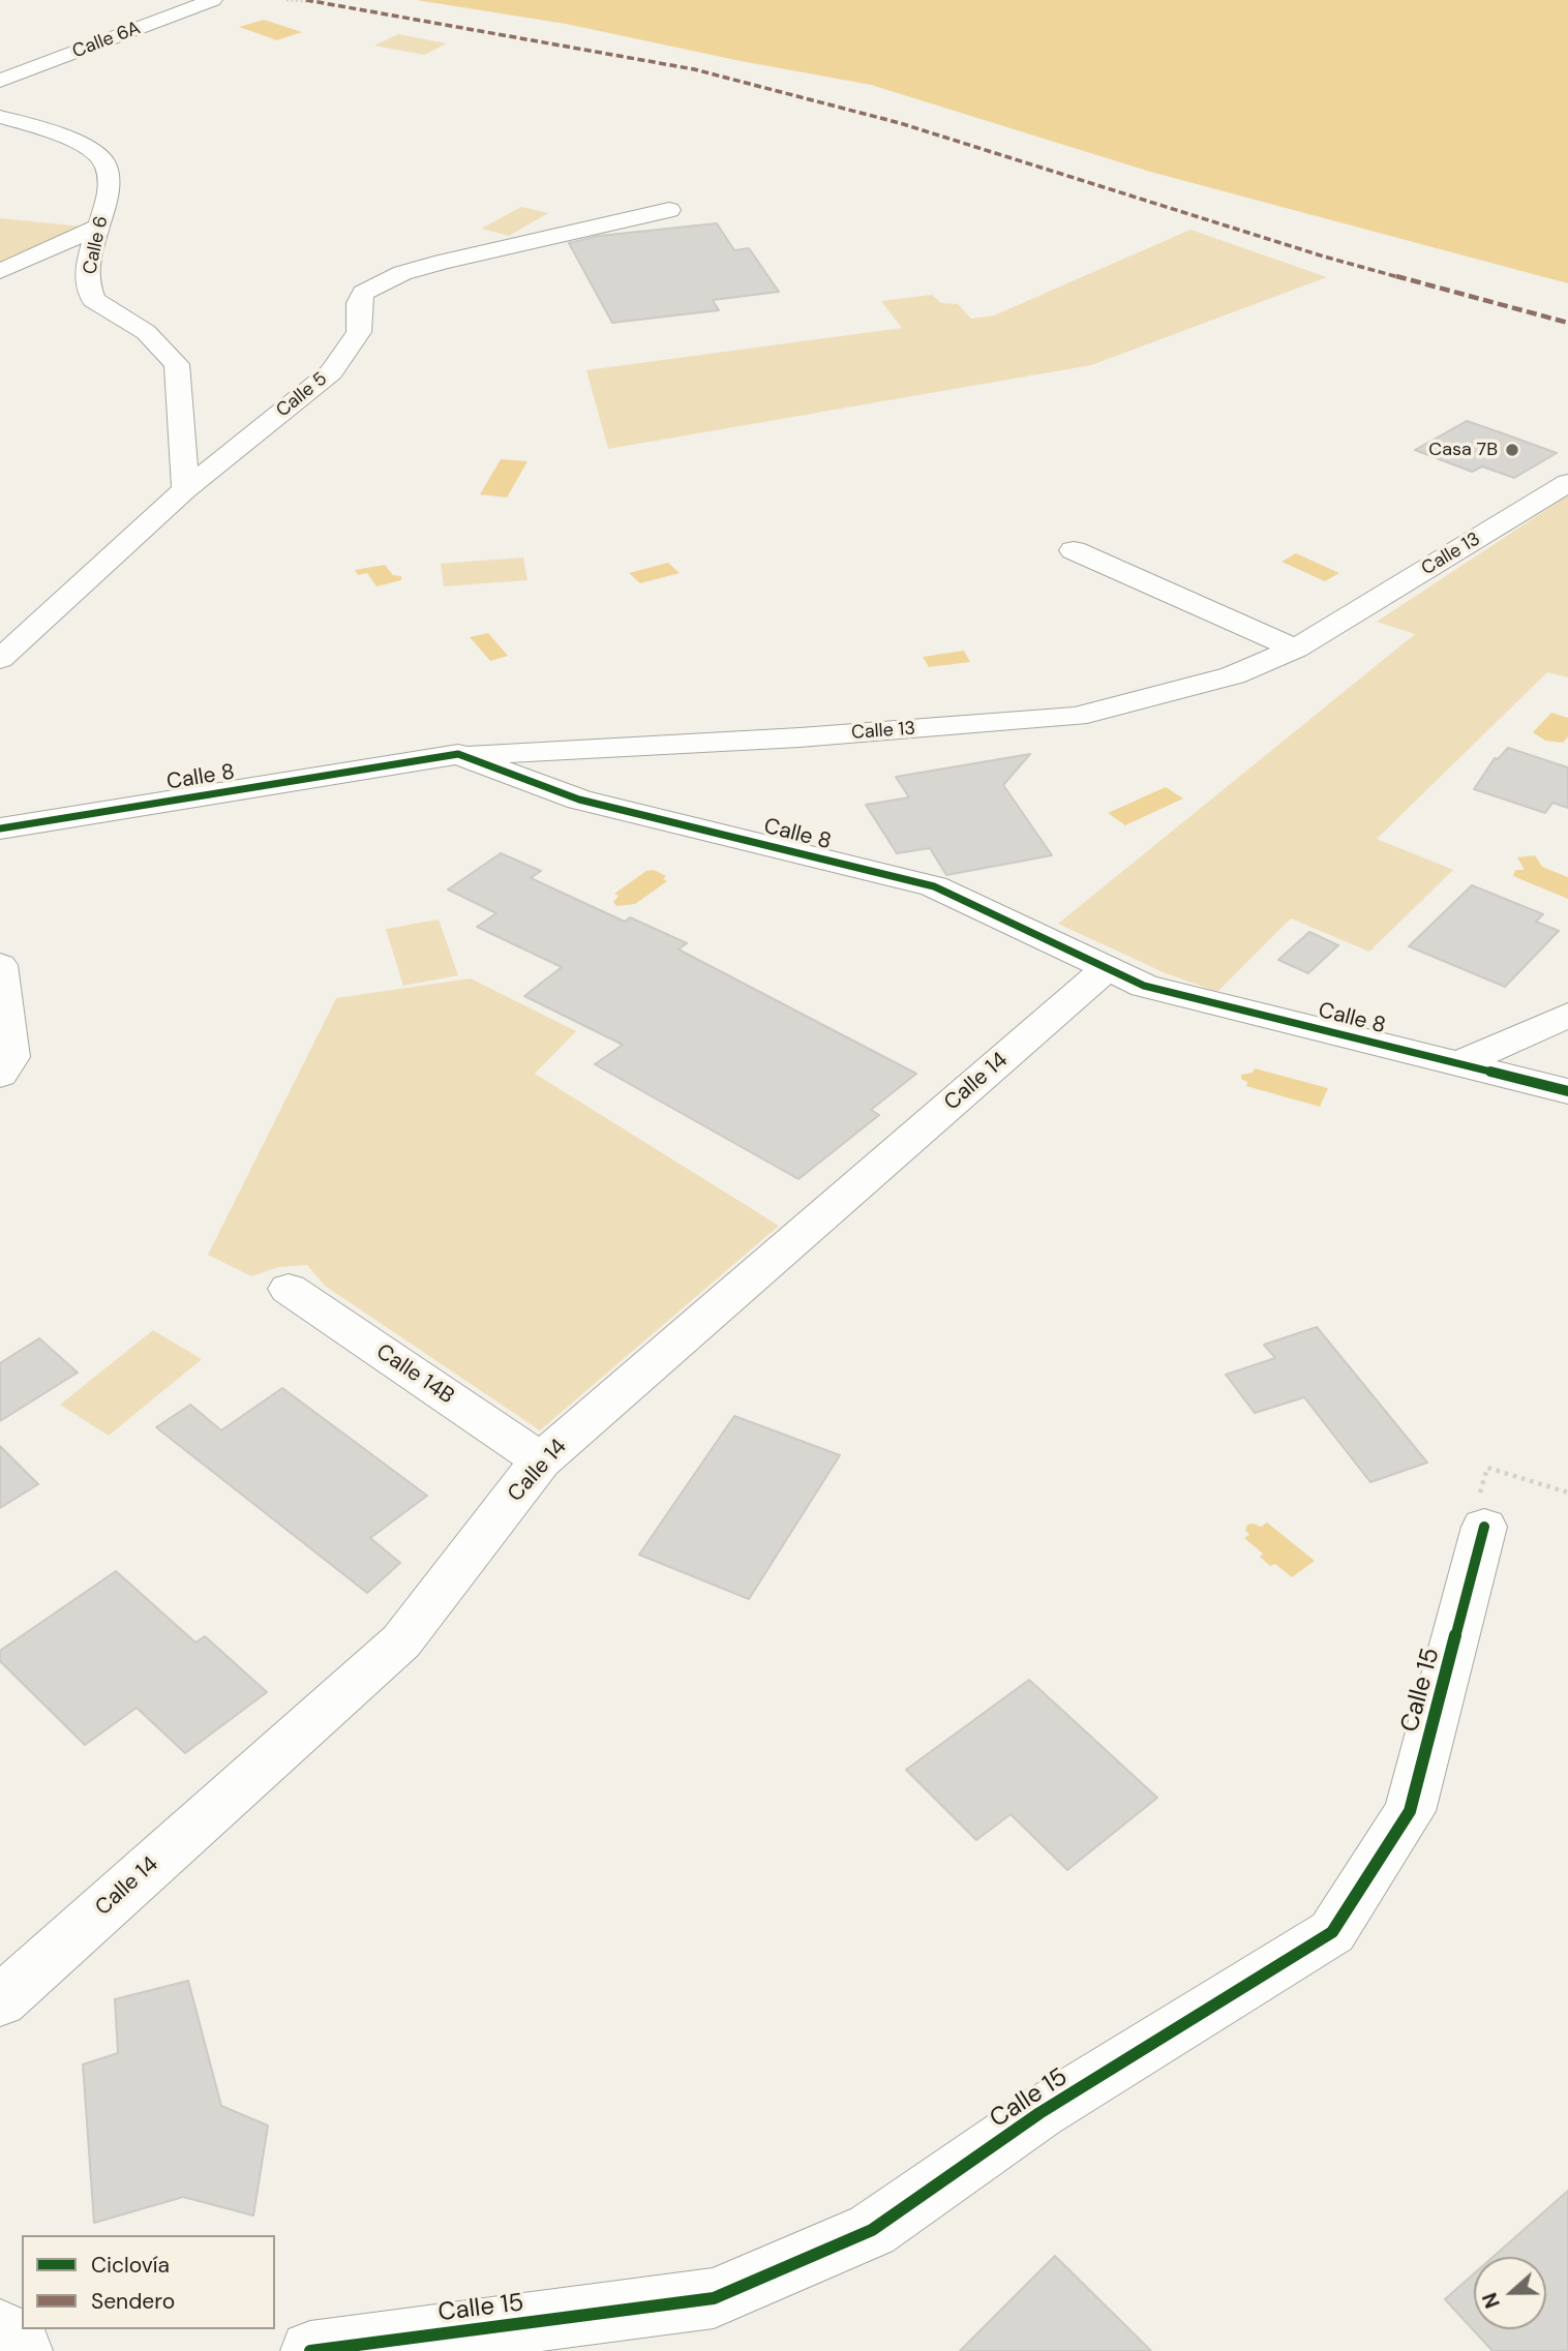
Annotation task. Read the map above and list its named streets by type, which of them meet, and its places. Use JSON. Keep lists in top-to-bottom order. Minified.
{"streets":{"street":["Calle 6A","Calle 6","Calle 5","Calle 13","Calle 8","Calle 14","Calle 14B","Calle 15"]},"crossings":[["Calle 6","Calle 5"],["Calle 13","Calle 8"],["Calle 8","Calle 14"],["Calle 14","Calle 14B"]],"places":["Casa 7B"],"legend":["Ciclovía","Sendero"],"north":"left"}
